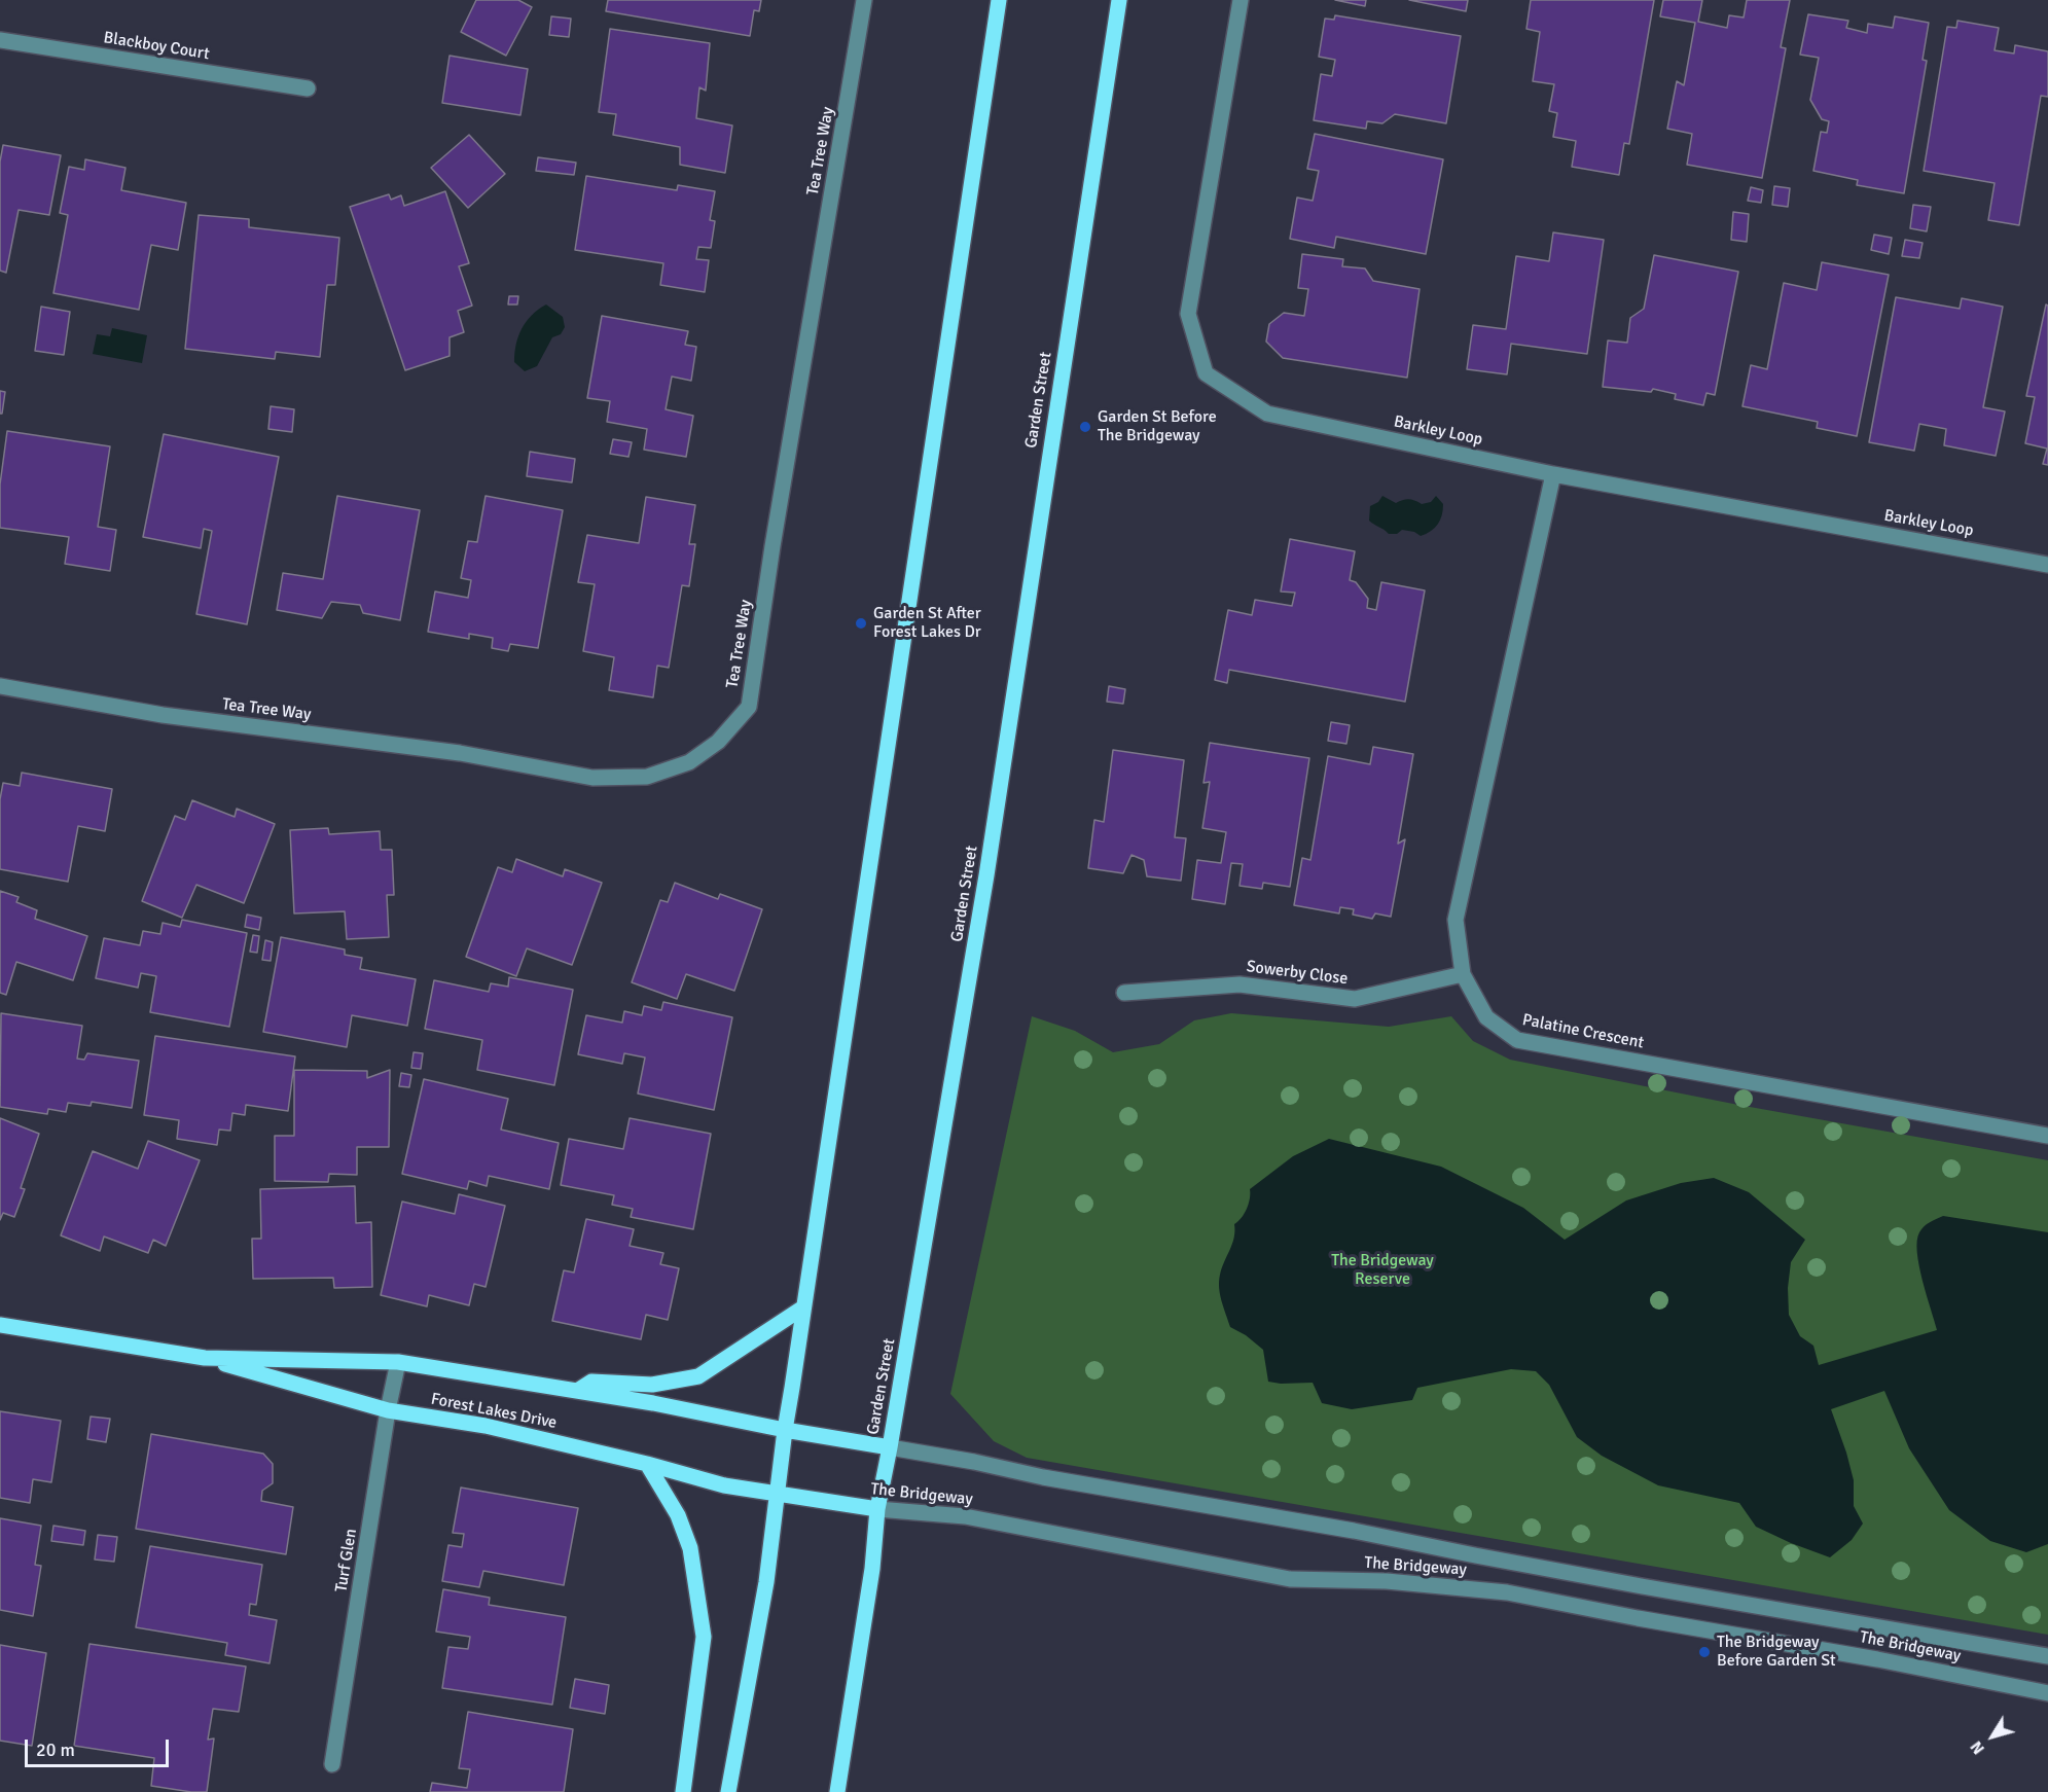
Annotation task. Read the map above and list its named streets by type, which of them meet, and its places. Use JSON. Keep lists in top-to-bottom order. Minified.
{"streets":{"main road":["Garden Street","Forest Lakes Drive","The Bridgeway"],"street":["Blackboy Court","Tea Tree Way","Barkley Loop","Sowerby Close","Palatine Crescent","Turf Glen"]},"crossings":[["Garden Street","The Bridgeway"],["Barkley Loop","Palatine Crescent"],["Sowerby Close","Palatine Crescent"],["Forest Lakes Drive","The Bridgeway"],["Forest Lakes Drive","Turf Glen"]],"parks":["The Bridgeway Reserve"],"places":["Garden St Before The Bridgeway","Garden St After Forest Lakes Dr","The Bridgeway Before Garden St"],"scale_bar":"20 m","north":"bottom left"}
